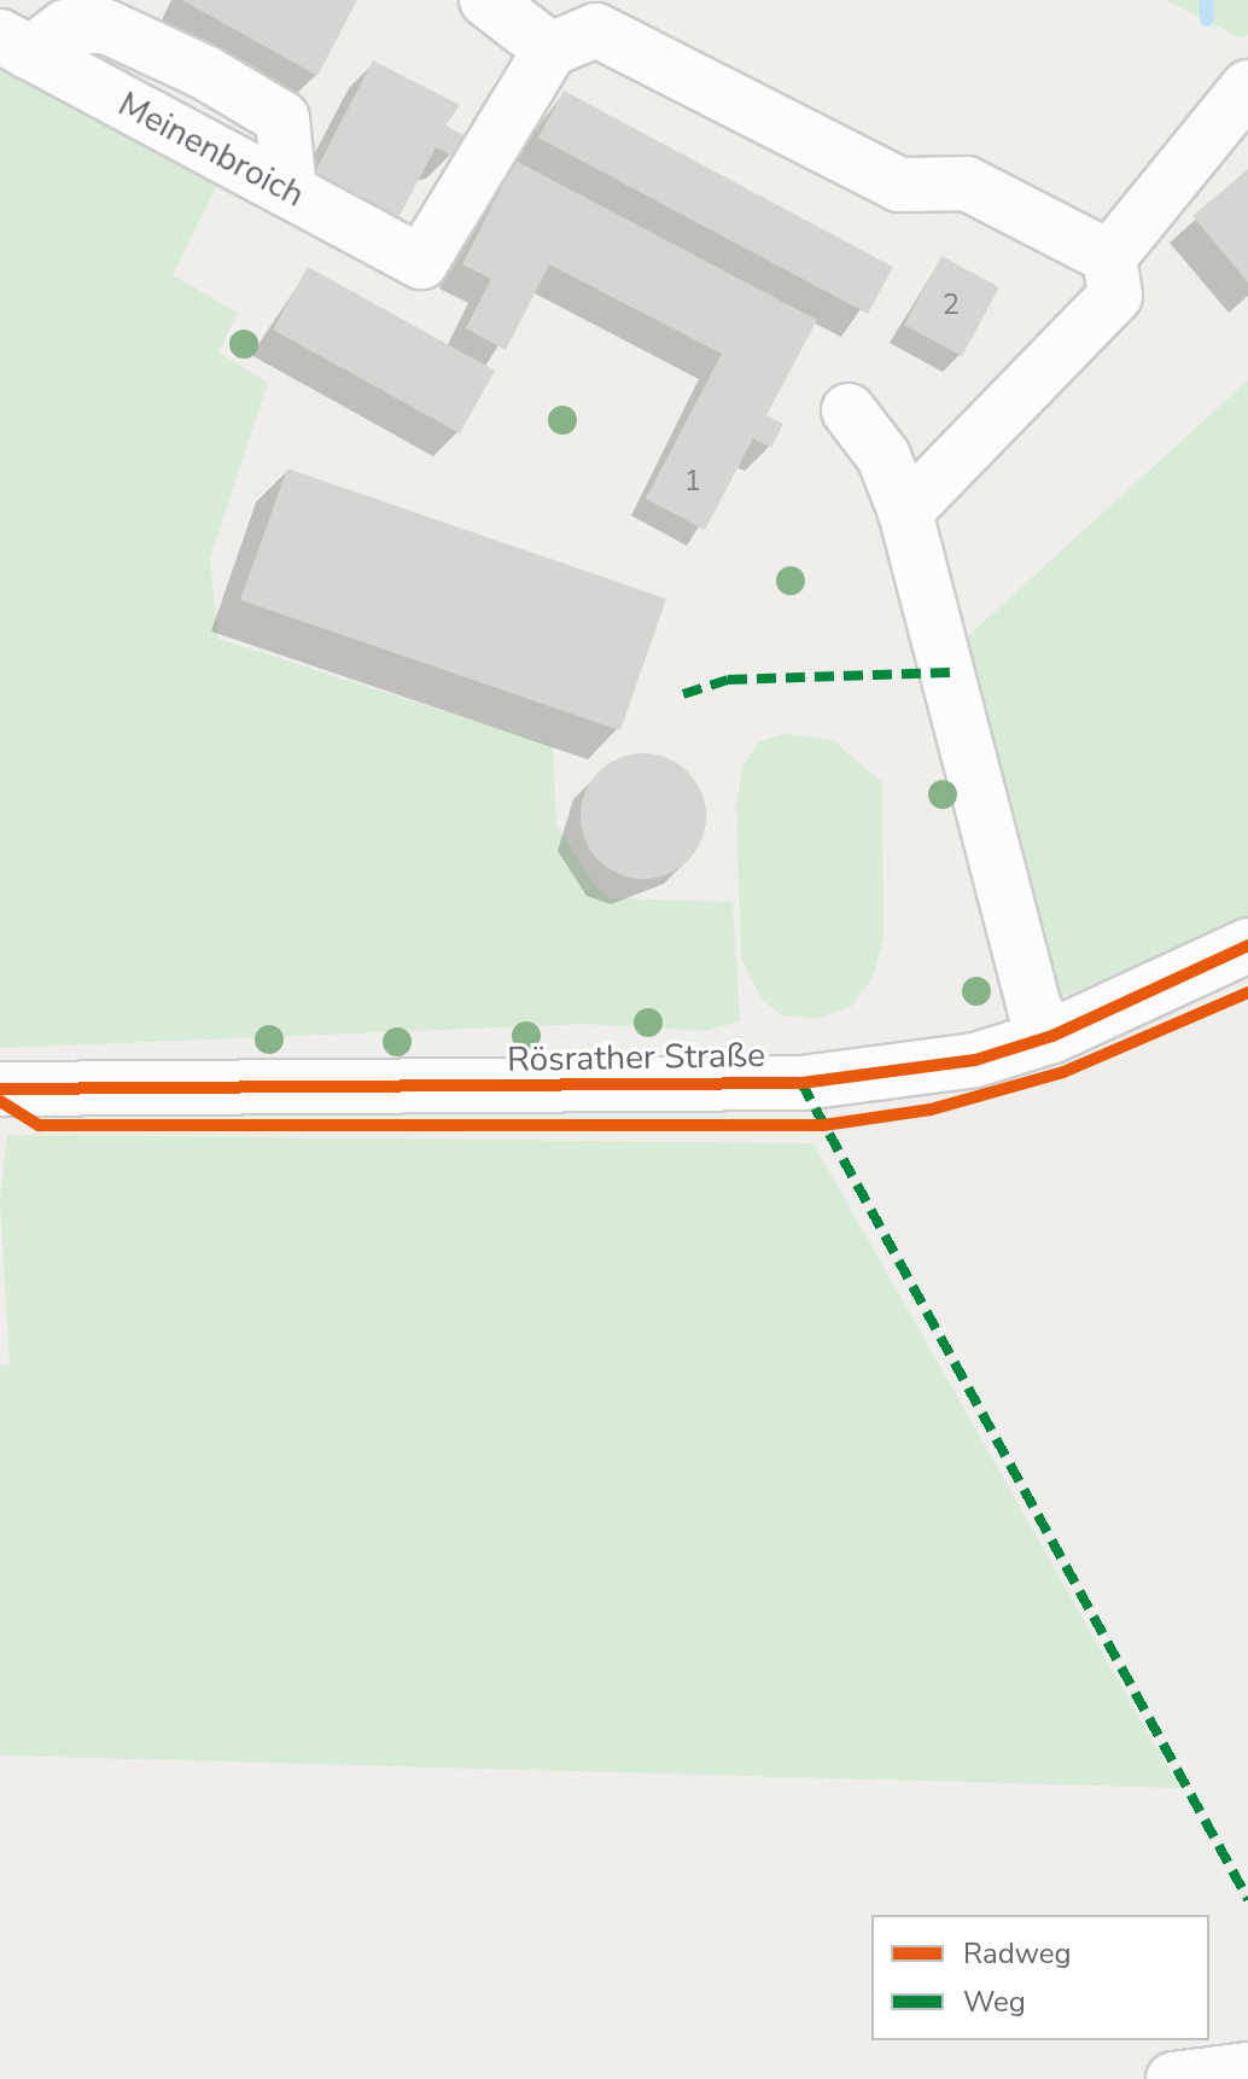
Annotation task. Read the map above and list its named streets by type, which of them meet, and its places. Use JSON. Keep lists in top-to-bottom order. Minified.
{"streets":{"street":["Meinenbroich","Rösrather Straße"]},"house_numbers":["2","1"],"legend":["Radweg","Weg"]}
